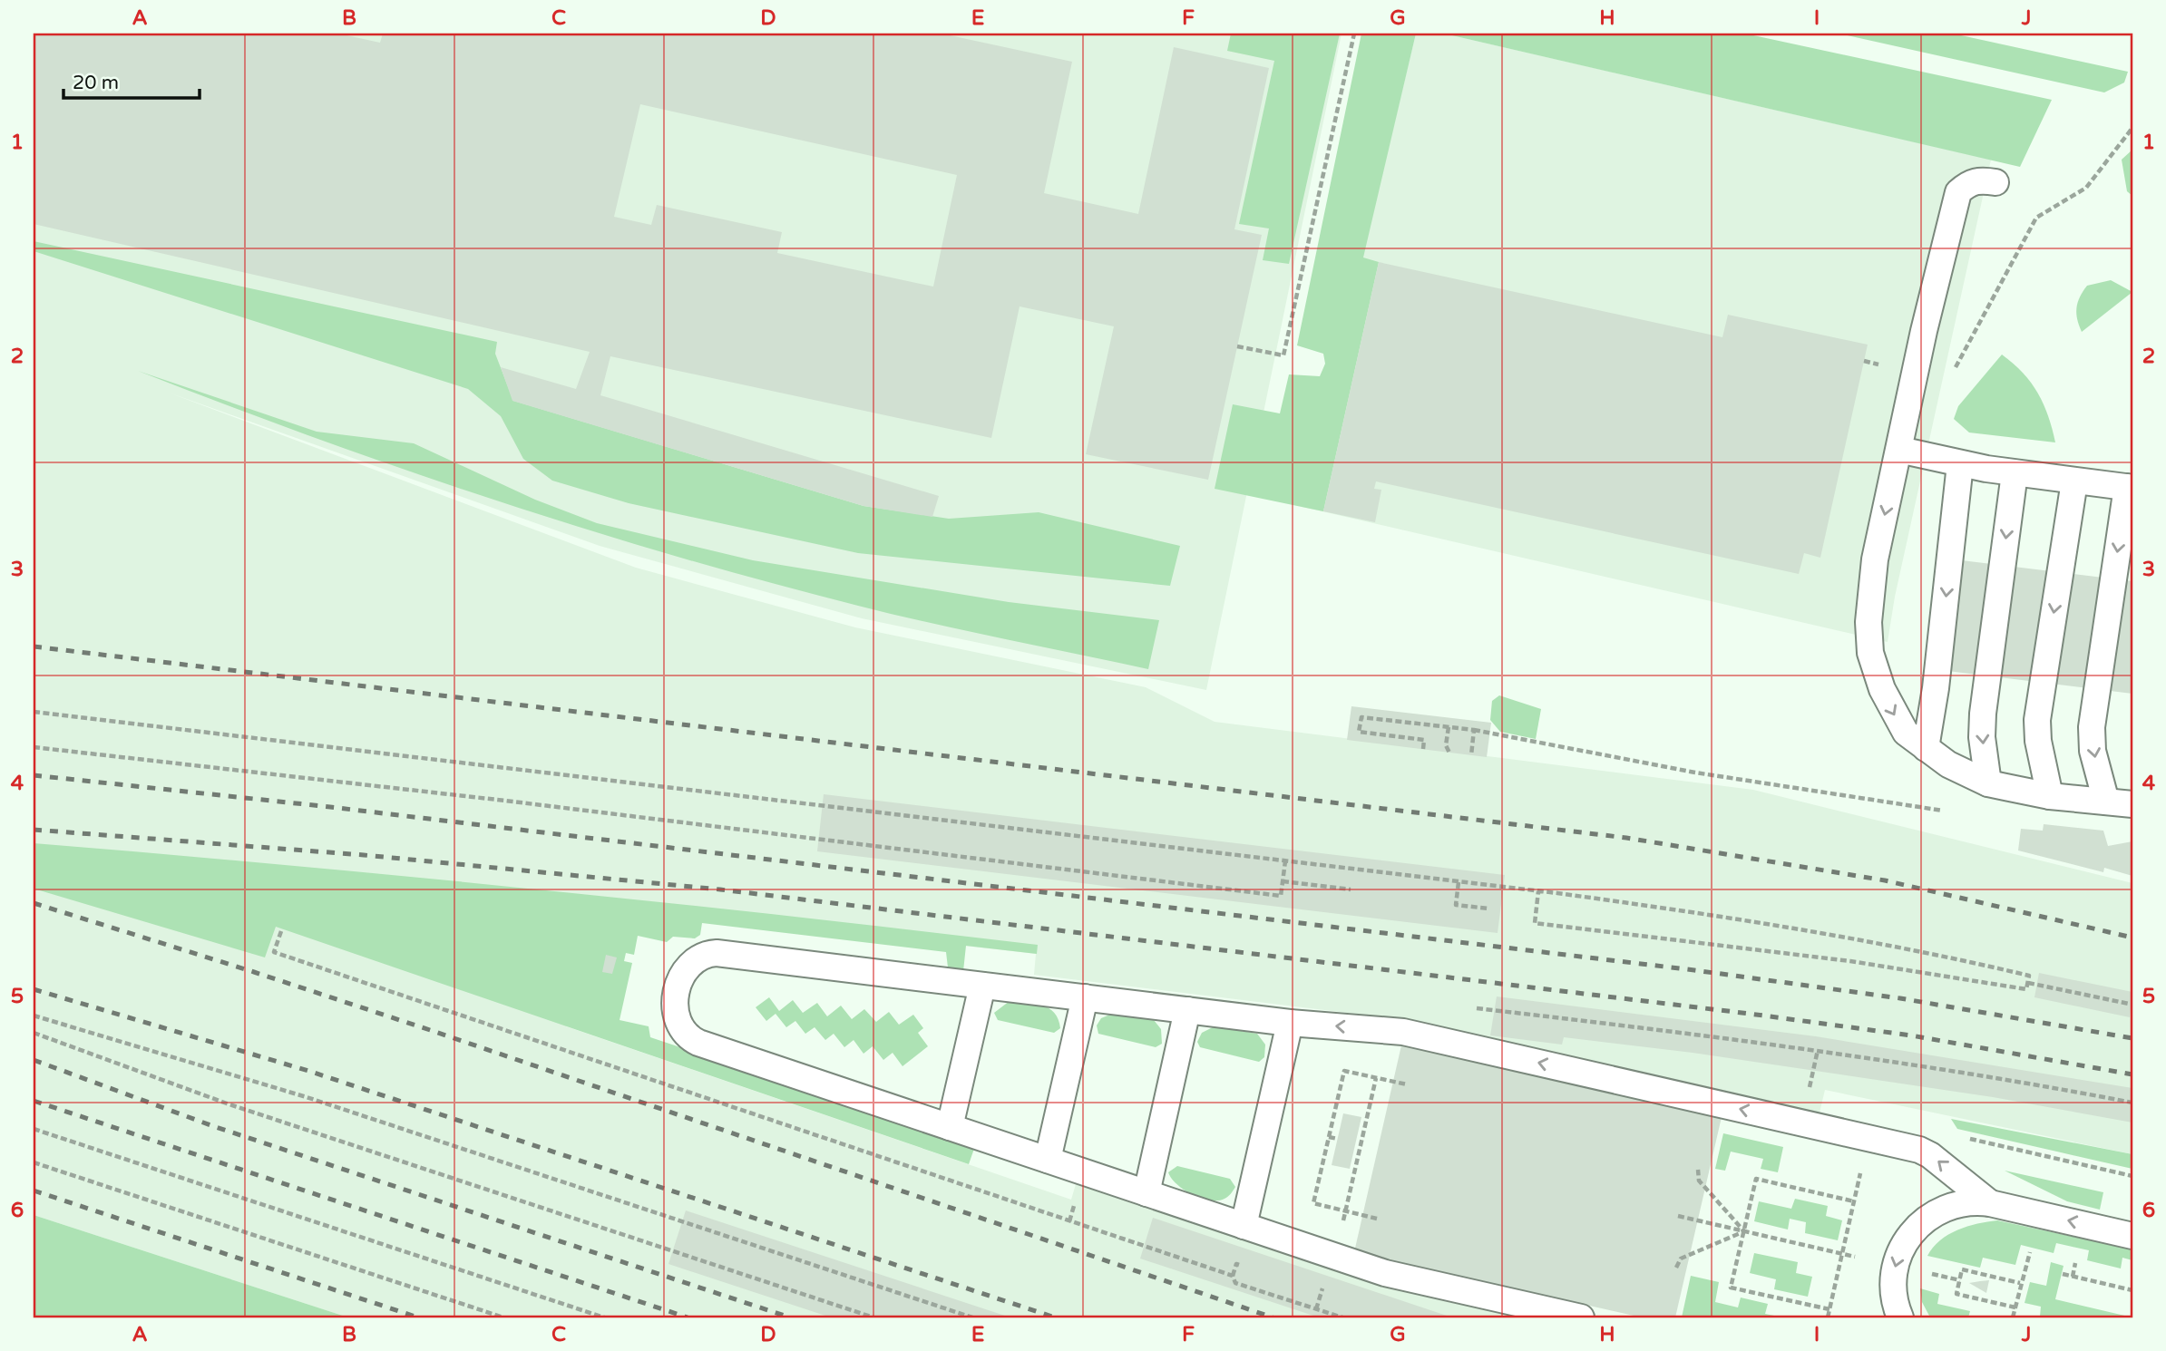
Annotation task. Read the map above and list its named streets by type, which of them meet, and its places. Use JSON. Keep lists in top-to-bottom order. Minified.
{"scale_bar":"20 m","grid":{"columns":["A","B","C","D","E","F","G","H","I","J"],"rows":["1","2","3","4","5","6"]}}
